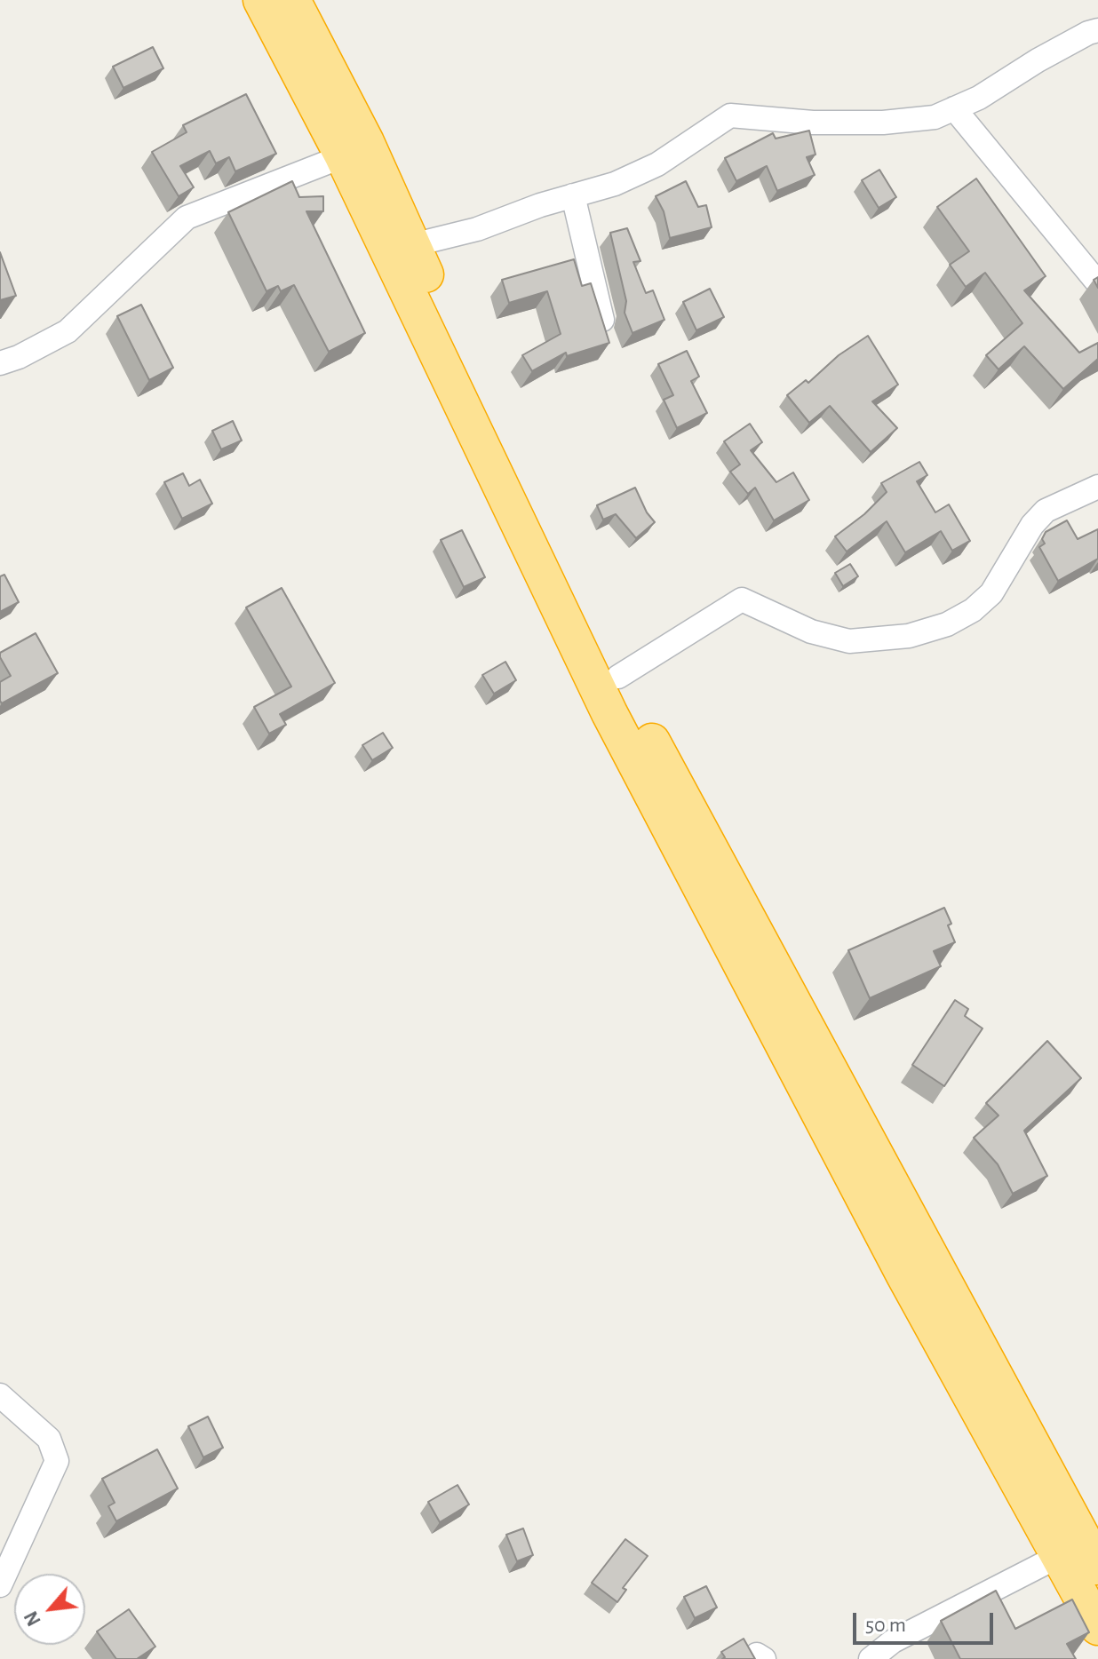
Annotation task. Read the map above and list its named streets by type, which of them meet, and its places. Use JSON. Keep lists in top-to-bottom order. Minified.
{"scale_bar":"50 m","north":"bottom left"}
